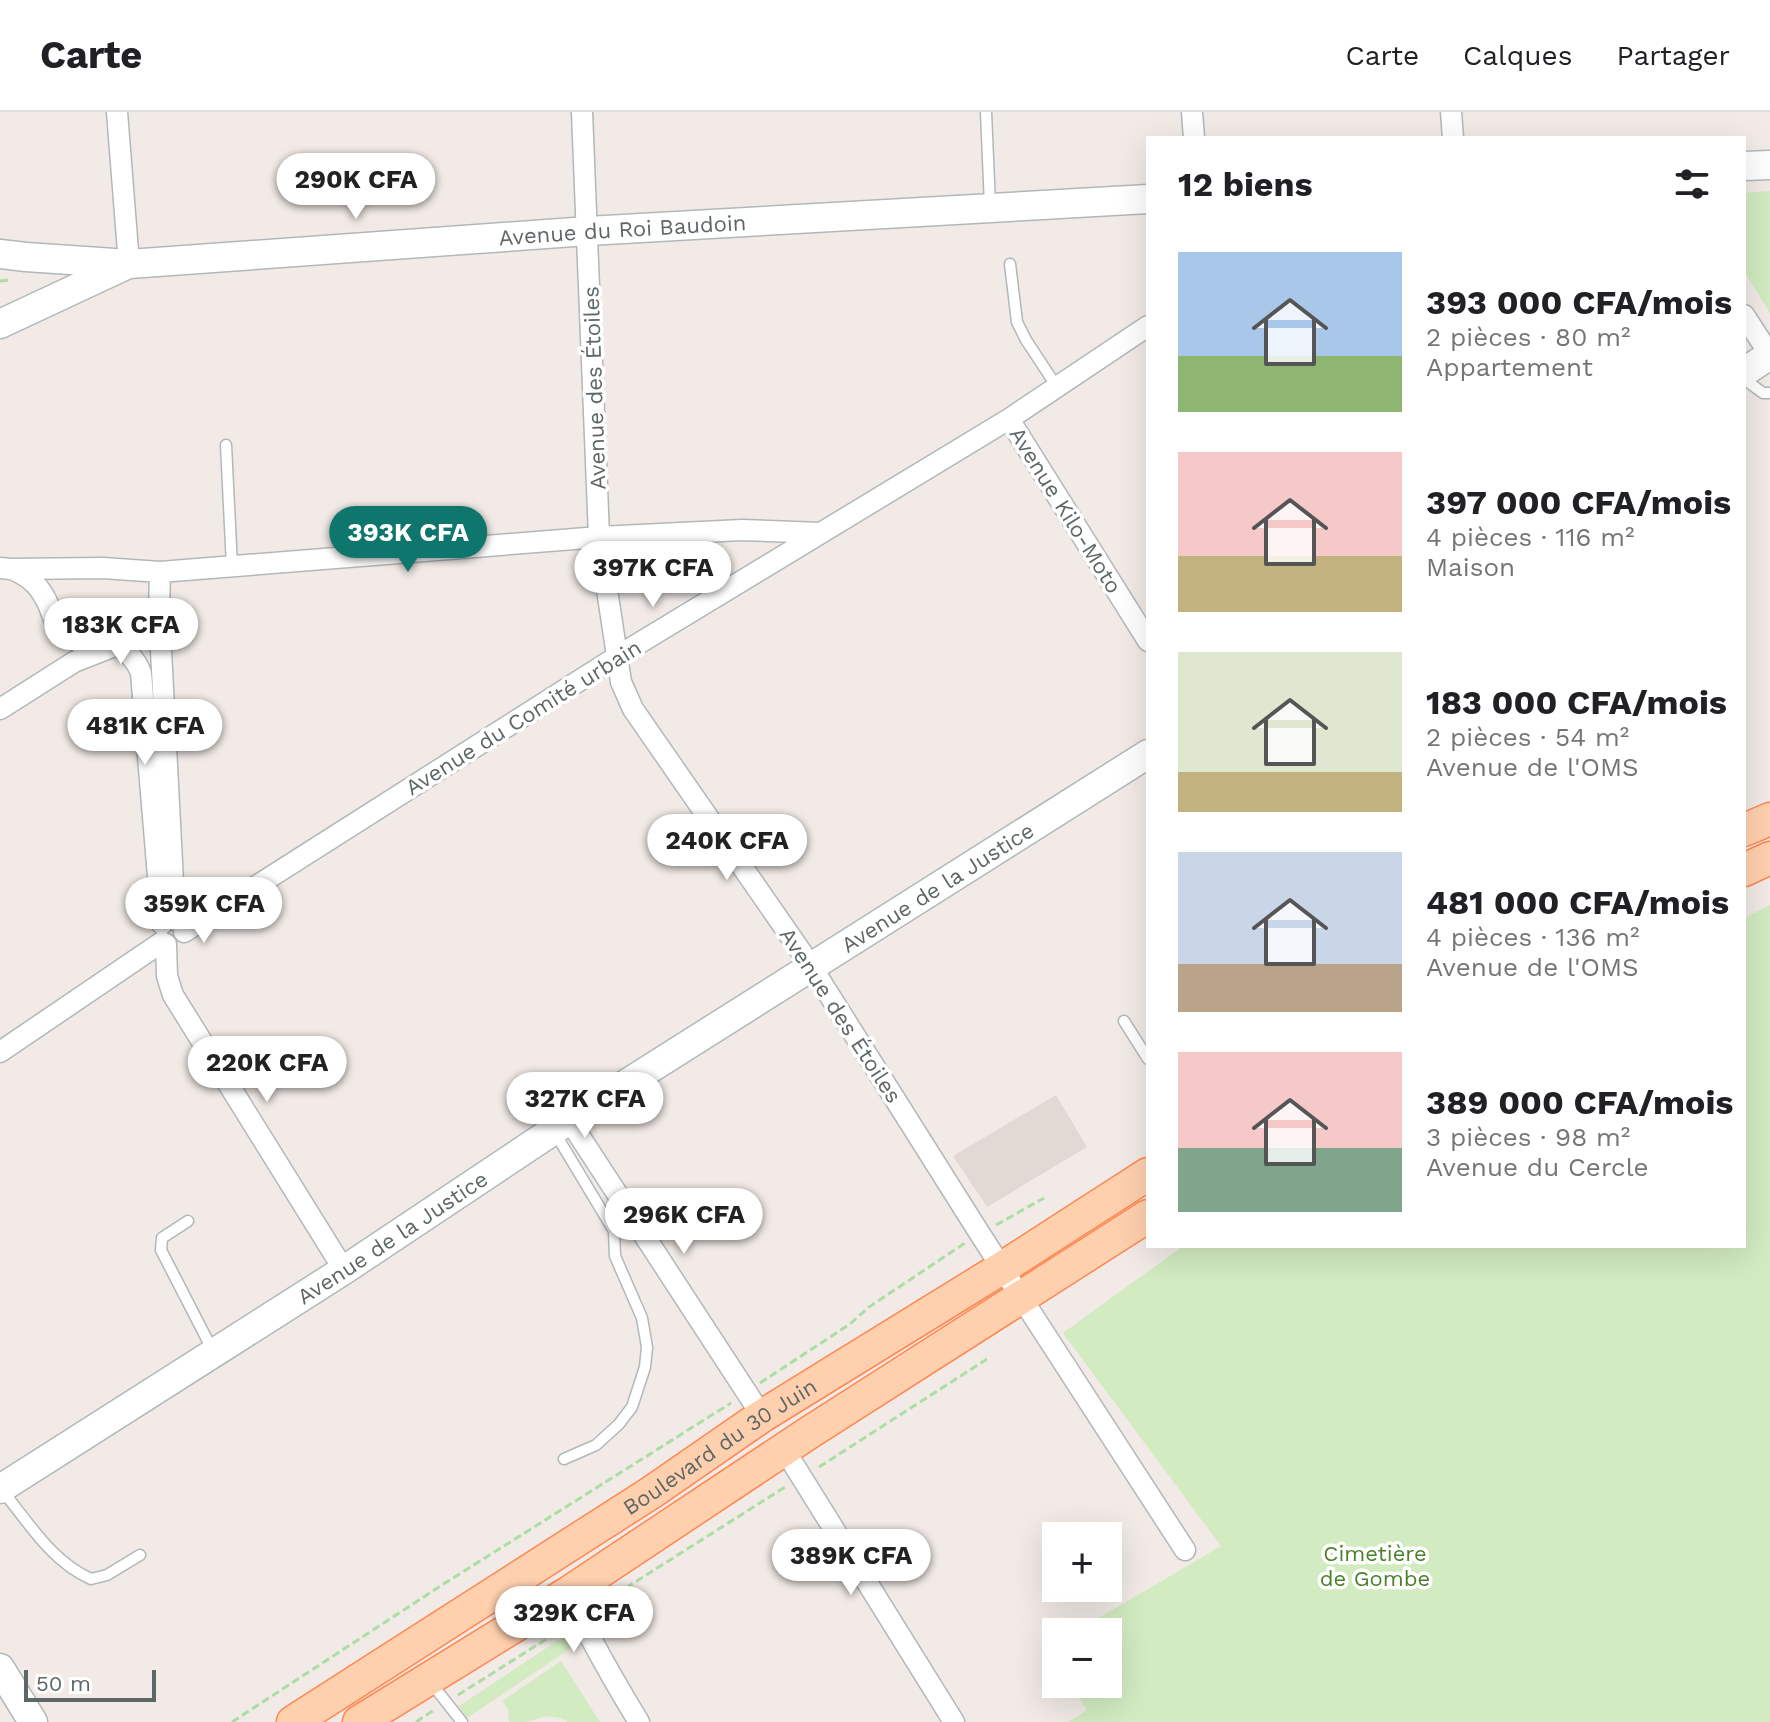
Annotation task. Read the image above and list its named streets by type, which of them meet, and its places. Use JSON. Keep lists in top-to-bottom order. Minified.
{"streets":{"main road":["Boulevard du 30 Juin"],"street":["Avenue du Roi Baudoin","Avenue des Étoiles","Avenue Kilo-Moto","Avenue du Comité urbain","Avenue de la Justice"]},"crossings":[["Avenue du Roi Baudoin","Avenue des Étoiles"],["Avenue des Étoiles","Avenue du Comité urbain"],["Avenue des Étoiles","Avenue de la Justice"],["Avenue des Étoiles","Boulevard du 30 Juin"],["Avenue Kilo-Moto","Avenue du Comité urbain"]],"parks":["Cimetière de Gombe"],"scale_bar":"50 m","page":{"header":"Carte","nav":["Carte","Calques","Partager"],"heading":"12 biens","price":["290K CFA","393K CFA","397K CFA","183K CFA","481K CFA","240K CFA","359K CFA","220K CFA","327K CFA","296K CFA","389K CFA","329K CFA"],"list":[{"name":"393 000 CFA/mois","note":"2 pièces · 80 m² · Appartement"},{"name":"397 000 CFA/mois","note":"4 pièces · 116 m² · Maison"},{"name":"183 000 CFA/mois","note":"2 pièces · 54 m² · Avenue de l'OMS"},{"name":"481 000 CFA/mois","note":"4 pièces · 136 m² · Avenue de l'OMS"},{"name":"389 000 CFA/mois","note":"3 pièces · 98 m² · Avenue du Cercle"}],"map_buttons":["+","−"],"scale":"50 m"}}
